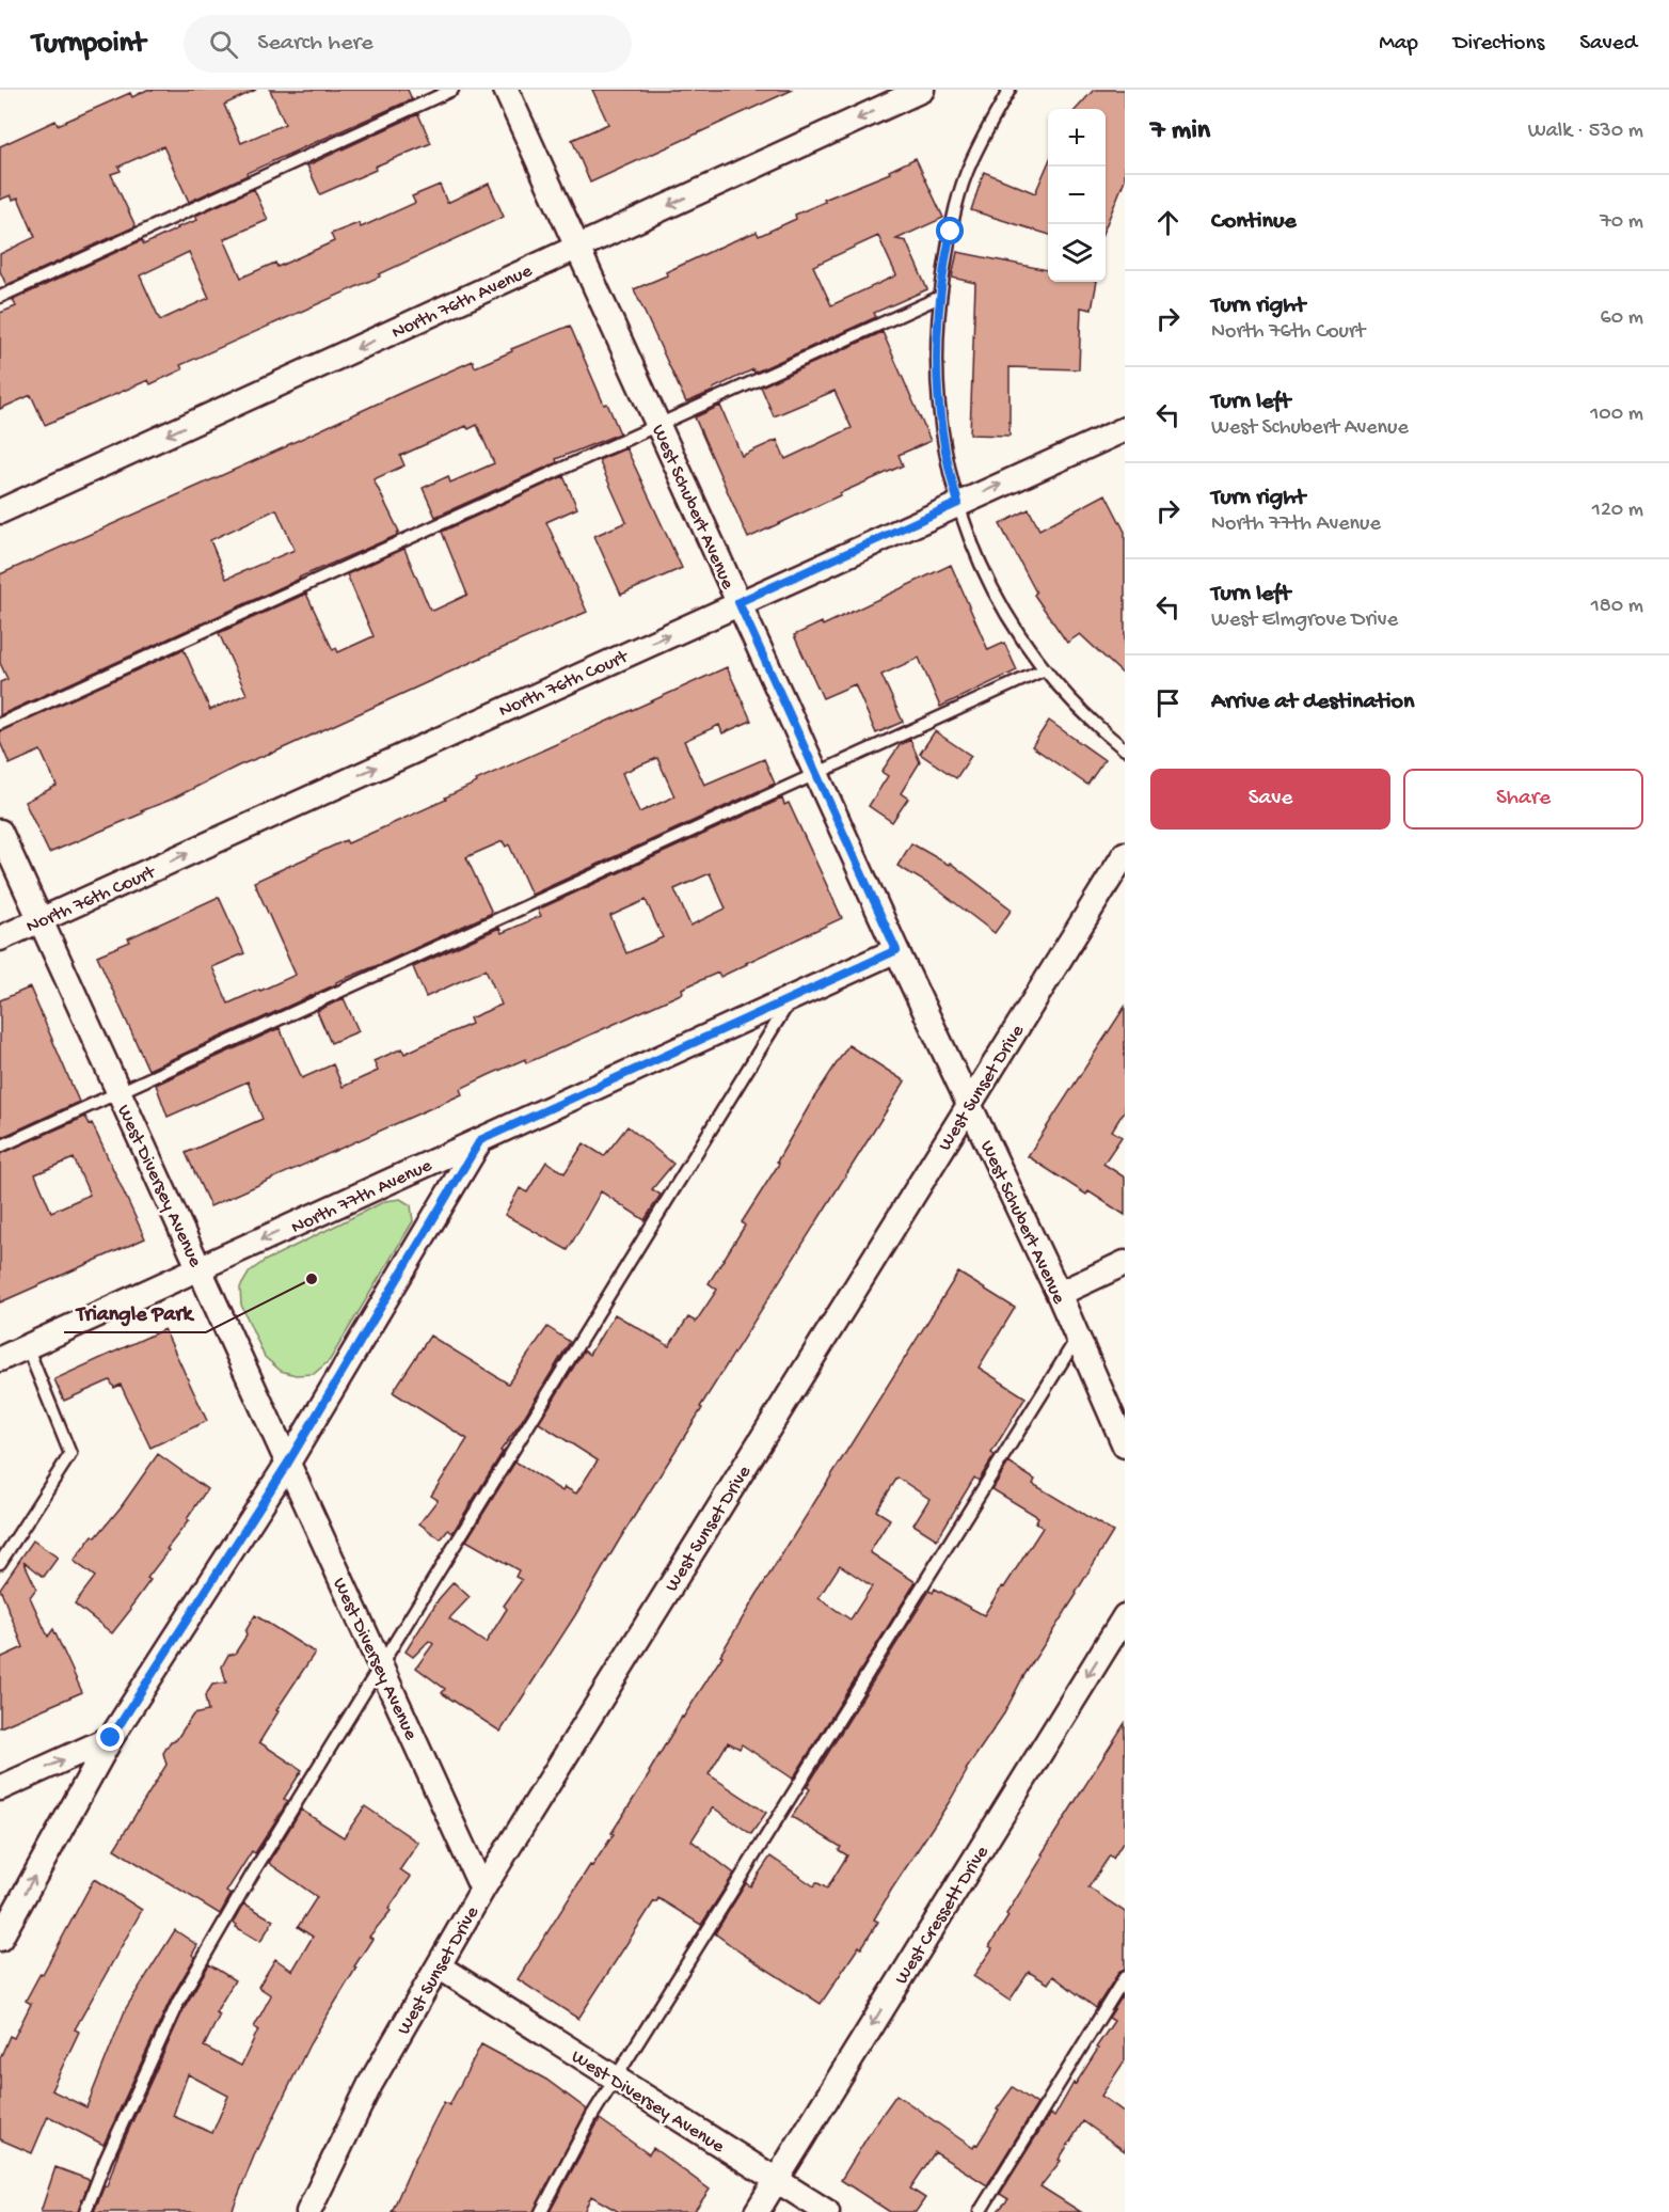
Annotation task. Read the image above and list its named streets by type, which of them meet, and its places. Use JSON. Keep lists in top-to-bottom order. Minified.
{"streets":{"street":["North 76th Avenue","West Schubert Avenue","North 76th Court","West Sunset Drive","West Diversey Avenue","North 77th Avenue","West Cressett Drive"]},"crossings":[["North 76th Avenue","West Schubert Avenue"],["West Schubert Avenue","North 76th Court"],["West Schubert Avenue","West Sunset Drive"],["West Schubert Avenue","North 77th Avenue"],["North 76th Court","West Diversey Avenue"],["West Sunset Drive","West Diversey Avenue"],["West Diversey Avenue","North 77th Avenue"],["West Diversey Avenue","West Cressett Drive"]],"one_way":["North 76th Avenue","North 76th Court","West Cressett Drive"],"places":["Triangle Park"],"page":{"header":"Turnpoint","search":"Search here","nav":["Map","Directions","Saved"],"heading":["7 min","Walk · 530 m"],"map_buttons":["+","−"],"list":[["Continue","70 m"],["Turn right","North 76th Court","60 m"],["Turn left","West Schubert Avenue","100 m"],["Turn right","North 77th Avenue","120 m"],["Turn left","West Elmgrove Drive","180 m"],"Arrive at destination"],"buttons":["Save","Share"]}}
